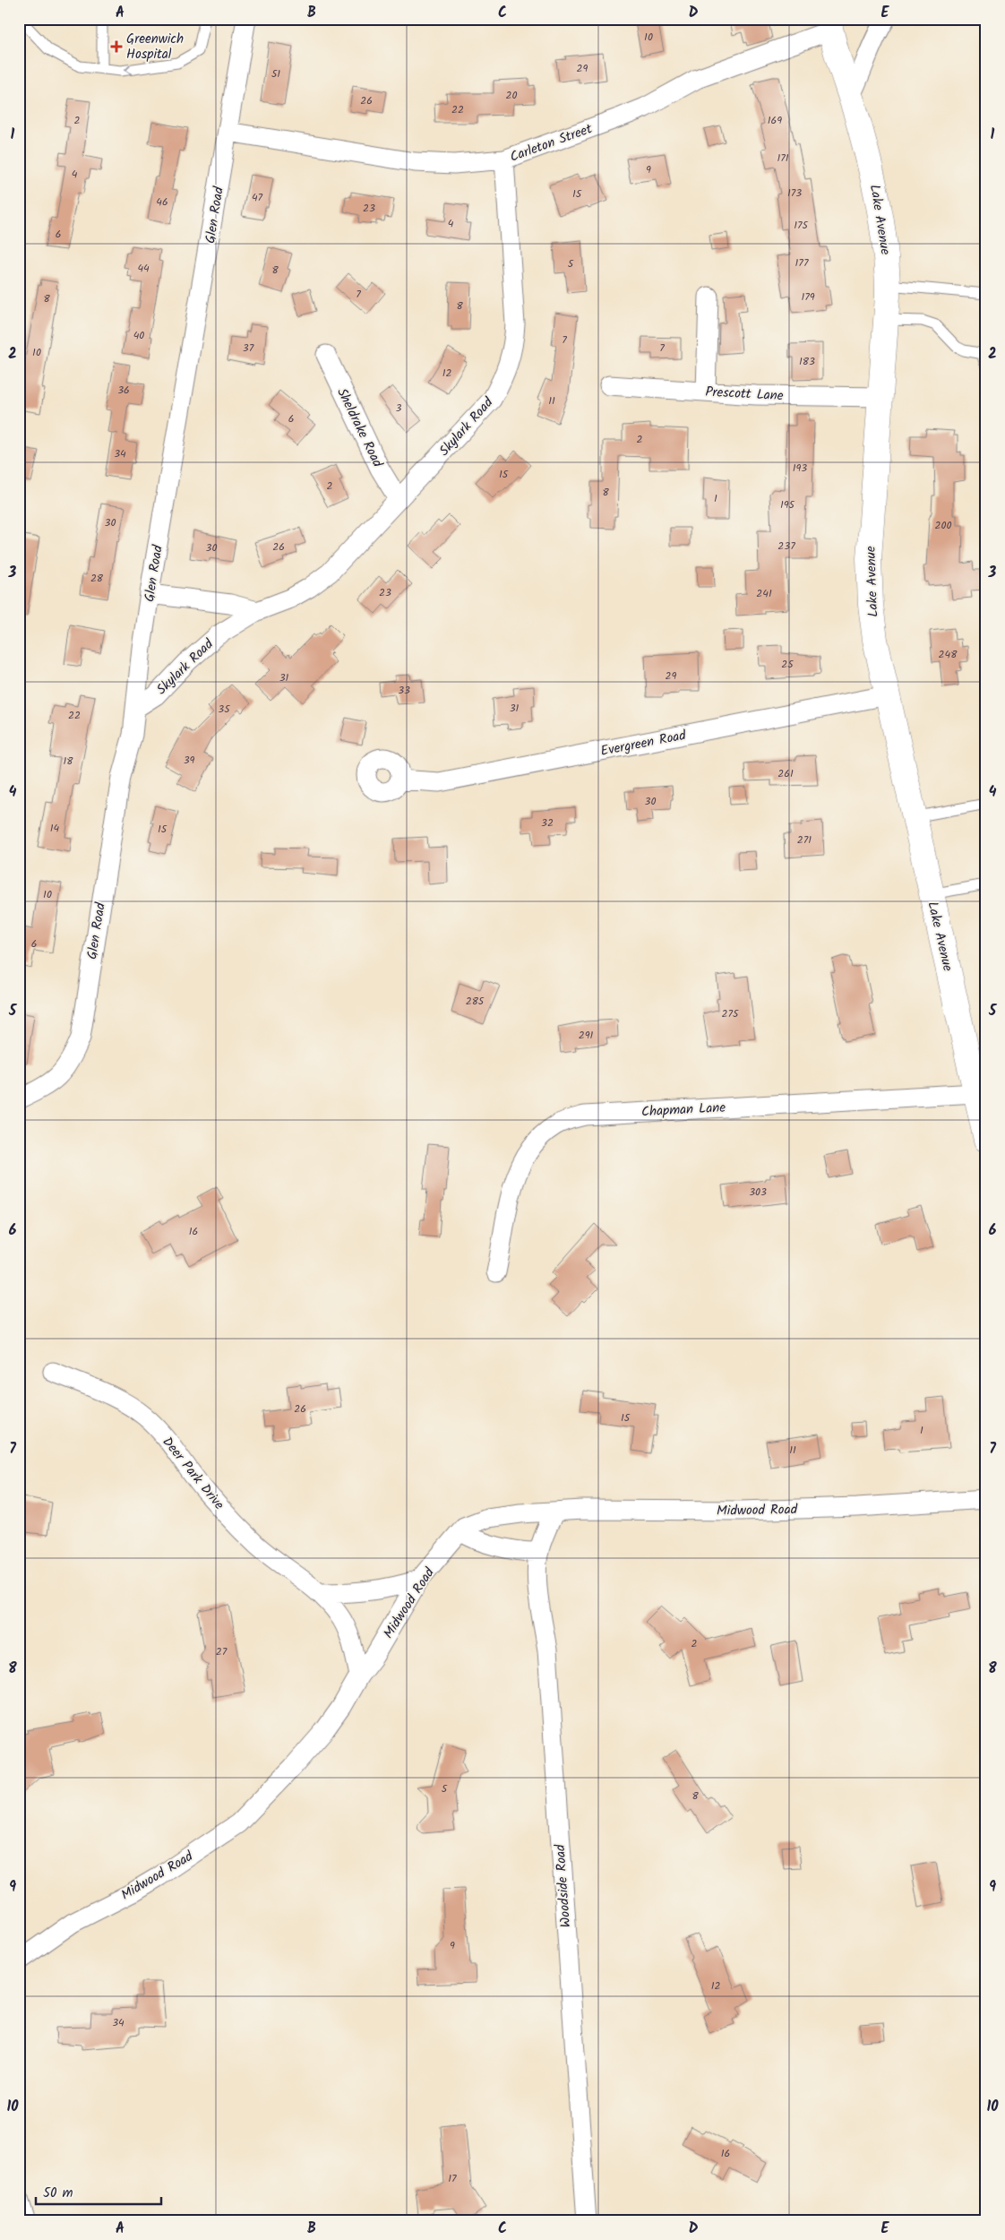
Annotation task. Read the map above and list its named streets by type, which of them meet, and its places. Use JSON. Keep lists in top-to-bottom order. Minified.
{"streets":{"main road":["Lake Avenue"],"street":["Carleton Street","Glen Road","Prescott Lane","Skylark Road","Sheldrake Road","Evergreen Road","Chapman Lane","Deer Park Drive","Midwood Road","Woodside Road"]},"crossings":[["Carleton Street","Glen Road"],["Carleton Street","Lake Avenue"],["Carleton Street","Skylark Road"],["Glen Road","Skylark Road"],["Lake Avenue","Prescott Lane"],["Lake Avenue","Evergreen Road"],["Lake Avenue","Chapman Lane"],["Skylark Road","Sheldrake Road"],["Deer Park Drive","Midwood Road"],["Midwood Road","Woodside Road"]],"places":{"health":["Greenwich Hospital"]},"house_numbers":["10","29","51","20","26","22","2","169","171","9","4","173","15","47","46","23","4","175","6","177","5","44","8","7","179","8","8","40","7","37","7","10","183","12","36","11","3","6","2","34","193","15","2","8","1","195","30","200","237","26","30","28","23","241","248","25","29","31","33","31","35","22","39","18","261","30","32","14","15","271","10","6","285","275","291","303","16","26","15","1","11","2","27","5","8","9","12","34","16","17"],"scale_bar":"50 m","grid":{"columns":["A","B","C","D","E"],"rows":["1","2","3","4","5","6","7","8","9","10"]}}
